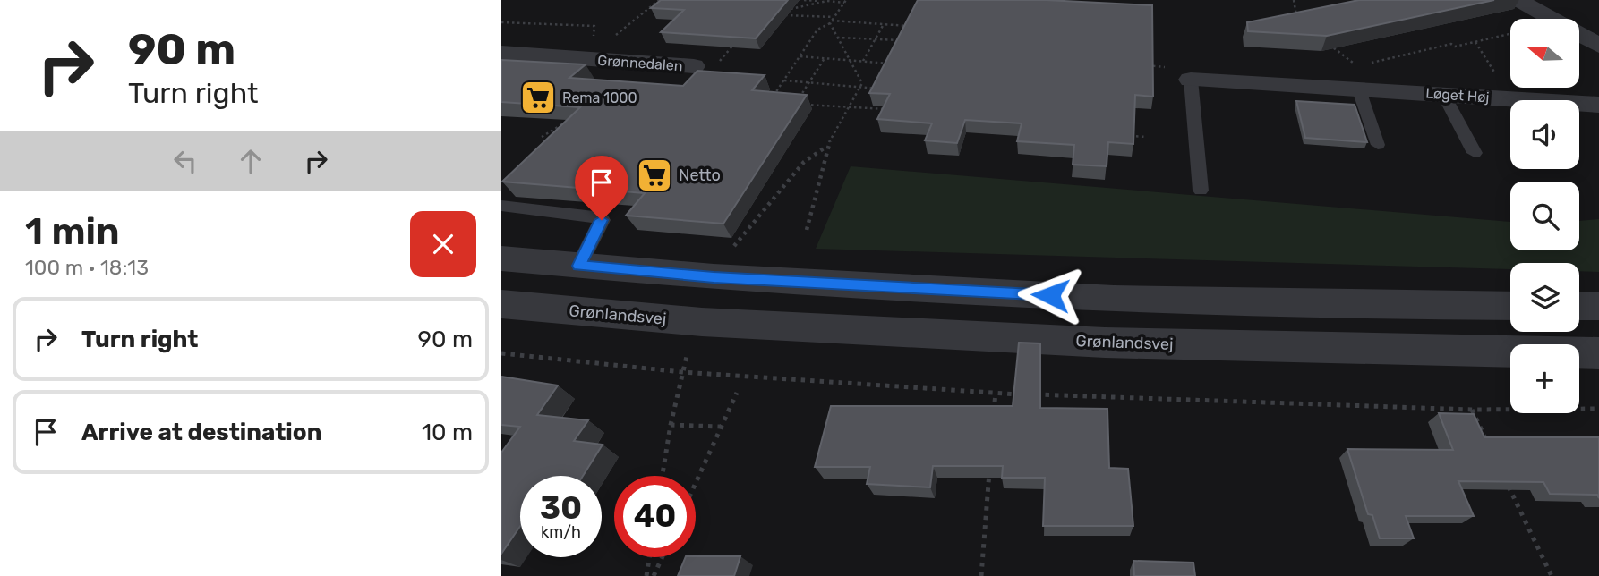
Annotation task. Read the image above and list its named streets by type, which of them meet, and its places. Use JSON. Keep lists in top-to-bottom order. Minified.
{"streets":{"street":["Grønnedalen","Løget Høj","Grønlandsvej"]},"places":{"supermarket":["Rema 1000","Netto"]},"north":"left","page":{"turn":["90 m","Turn right"],"map_buttons":"+","heading":["1 min","100 m · 18:13"],"list":[{"name":"Turn right","value":"90 m"},{"name":"Arrive at destination","value":"10 m"}],"speed":"30 km/h","limit":"40"}}
